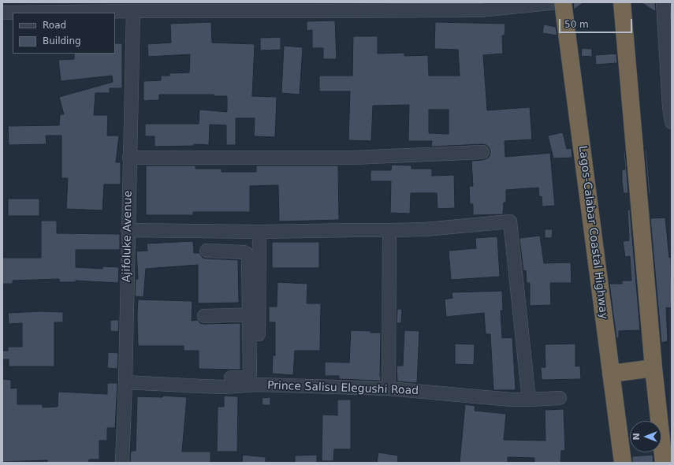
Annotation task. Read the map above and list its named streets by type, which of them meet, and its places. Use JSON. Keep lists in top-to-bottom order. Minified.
{"streets":{"highway":["Lagos-Calabar Coastal Highway"],"street":["Ajifoluke Avenue","Prince Salisu Elegushi Road"]},"crossings":[["Ajifoluke Avenue","Prince Salisu Elegushi Road"]],"legend":["Road","Building"],"scale_bar":"50 m","north":"left"}
